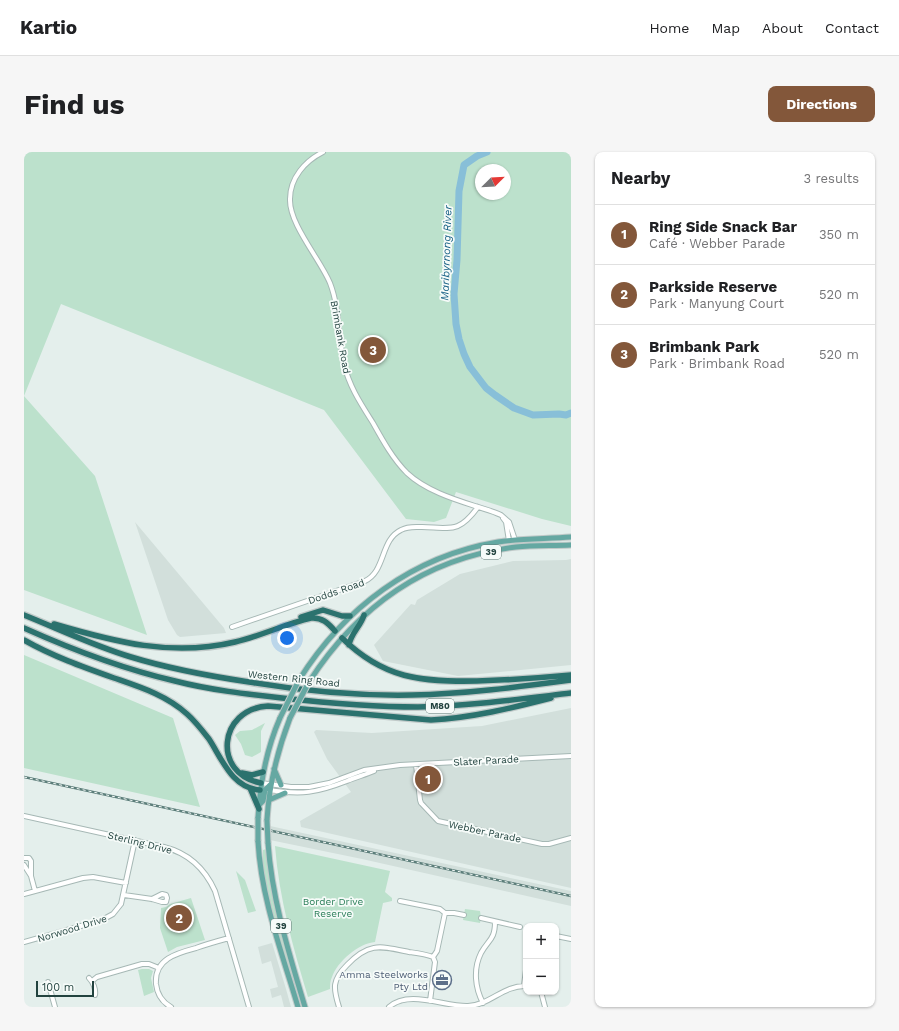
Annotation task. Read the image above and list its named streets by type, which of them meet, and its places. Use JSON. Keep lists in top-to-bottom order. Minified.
{"streets":{"highway":["Western Ring Road","M80"],"main road":["39"],"street":["Brimbank Road","Dodds Road","Slater Parade","Webber Parade","Sterling Drive","Norwood Drive"]},"crossings":[["Brimbank Road","39"],["Brimbank Road","Dodds Road"],["39","Slater Parade"],["Slater Parade","Webber Parade"],["Sterling Drive","Norwood Drive"]],"water":["Maribyrnong River"],"parks":["Border Drive Reserve"],"places":{"office":["Amma Steelworks Pty Ltd"]},"scale_bar":"100 m","north":"top right","page":{"header":"Kartio","nav":["Home","Map","About","Contact"],"buttons":"Directions","title":"Find us","heading":["Nearby","3 results"],"list":[{"mark":"1","name":"Ring Side Snack Bar","note":"Café · Webber Parade","value":"350 m"},{"mark":"2","name":"Parkside Reserve","note":"Park · Manyung Court","value":"520 m"},{"mark":"3","name":"Brimbank Park","note":"Park · Brimbank Road","value":"520 m"}],"pins":["3","1","2"],"map_buttons":["+","−"],"scale":"100 m"}}
